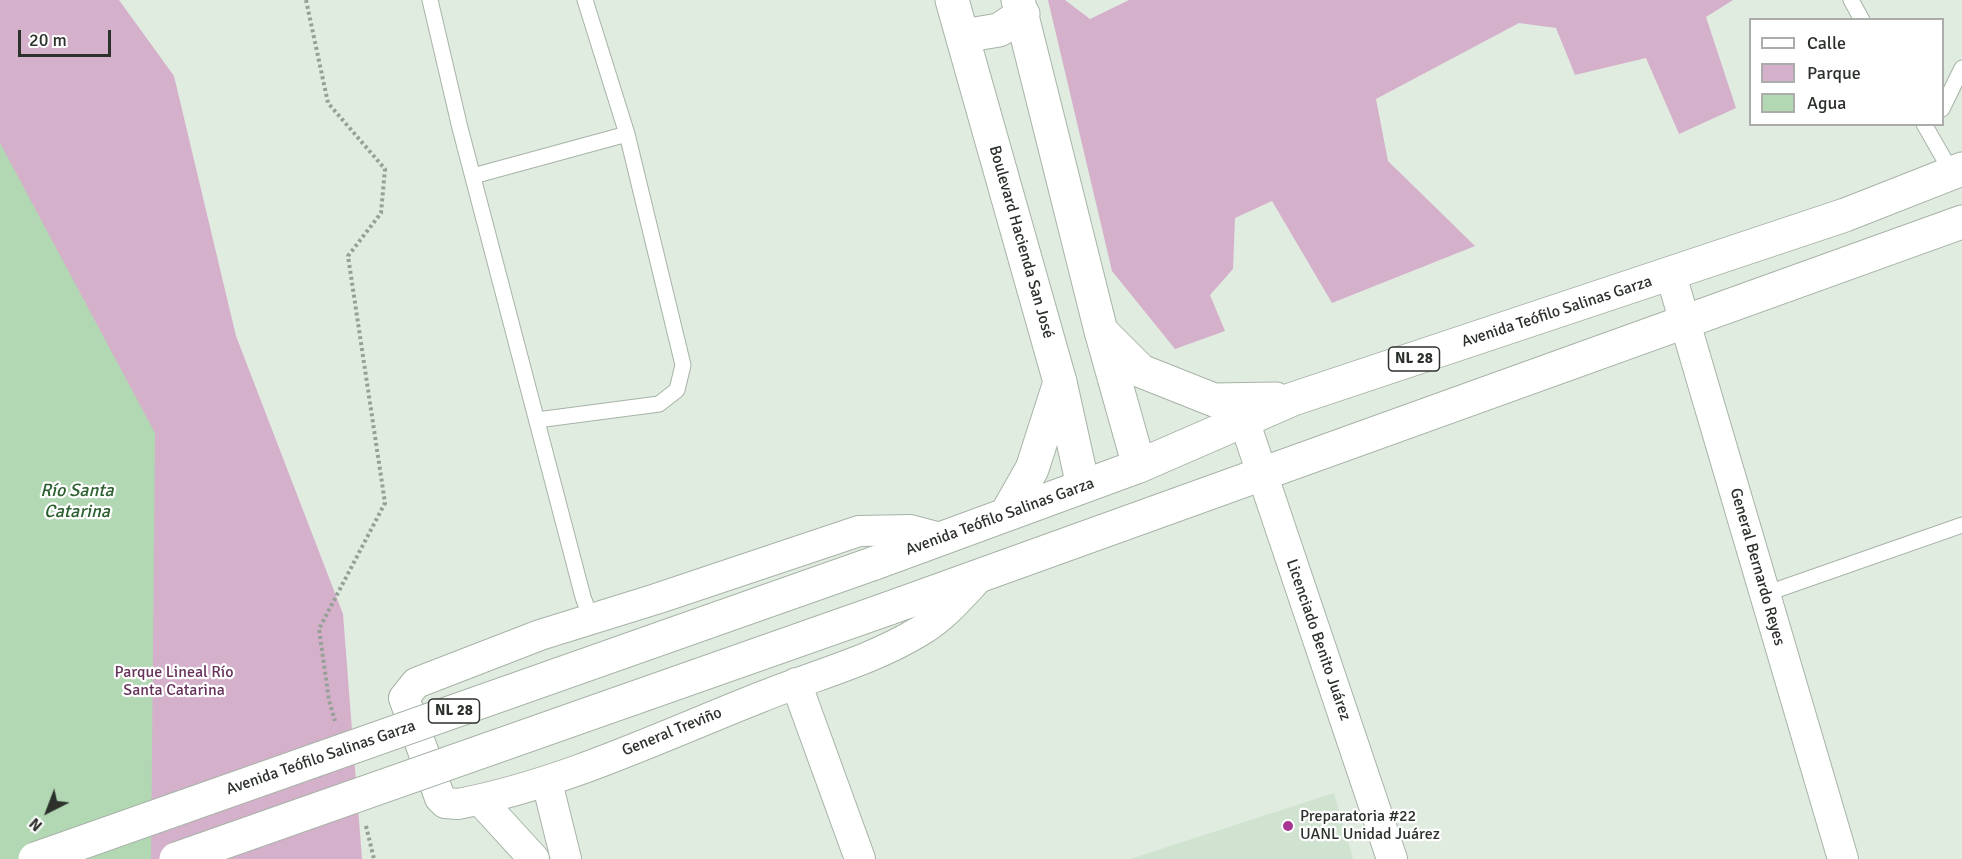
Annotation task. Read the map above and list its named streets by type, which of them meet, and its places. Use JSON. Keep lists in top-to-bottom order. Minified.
{"streets":{"main road":["Boulevard Hacienda San José","Avenida Teófilo Salinas Garza","NL 28"],"street":["General Bernardo Reyes","Licenciado Benito Juárez","General Treviño"]},"crossings":[["Boulevard Hacienda San José","Avenida Teófilo Salinas Garza"],["Avenida Teófilo Salinas Garza","General Bernardo Reyes"],["Avenida Teófilo Salinas Garza","Licenciado Benito Juárez"]],"water":["Río Santa Catarina"],"parks":["Parque Lineal Río Santa Catarina"],"places":["Preparatoria #22 UANL Unidad Juárez"],"legend":["Calle","Parque","Agua"],"scale_bar":"20 m","north":"bottom left"}
